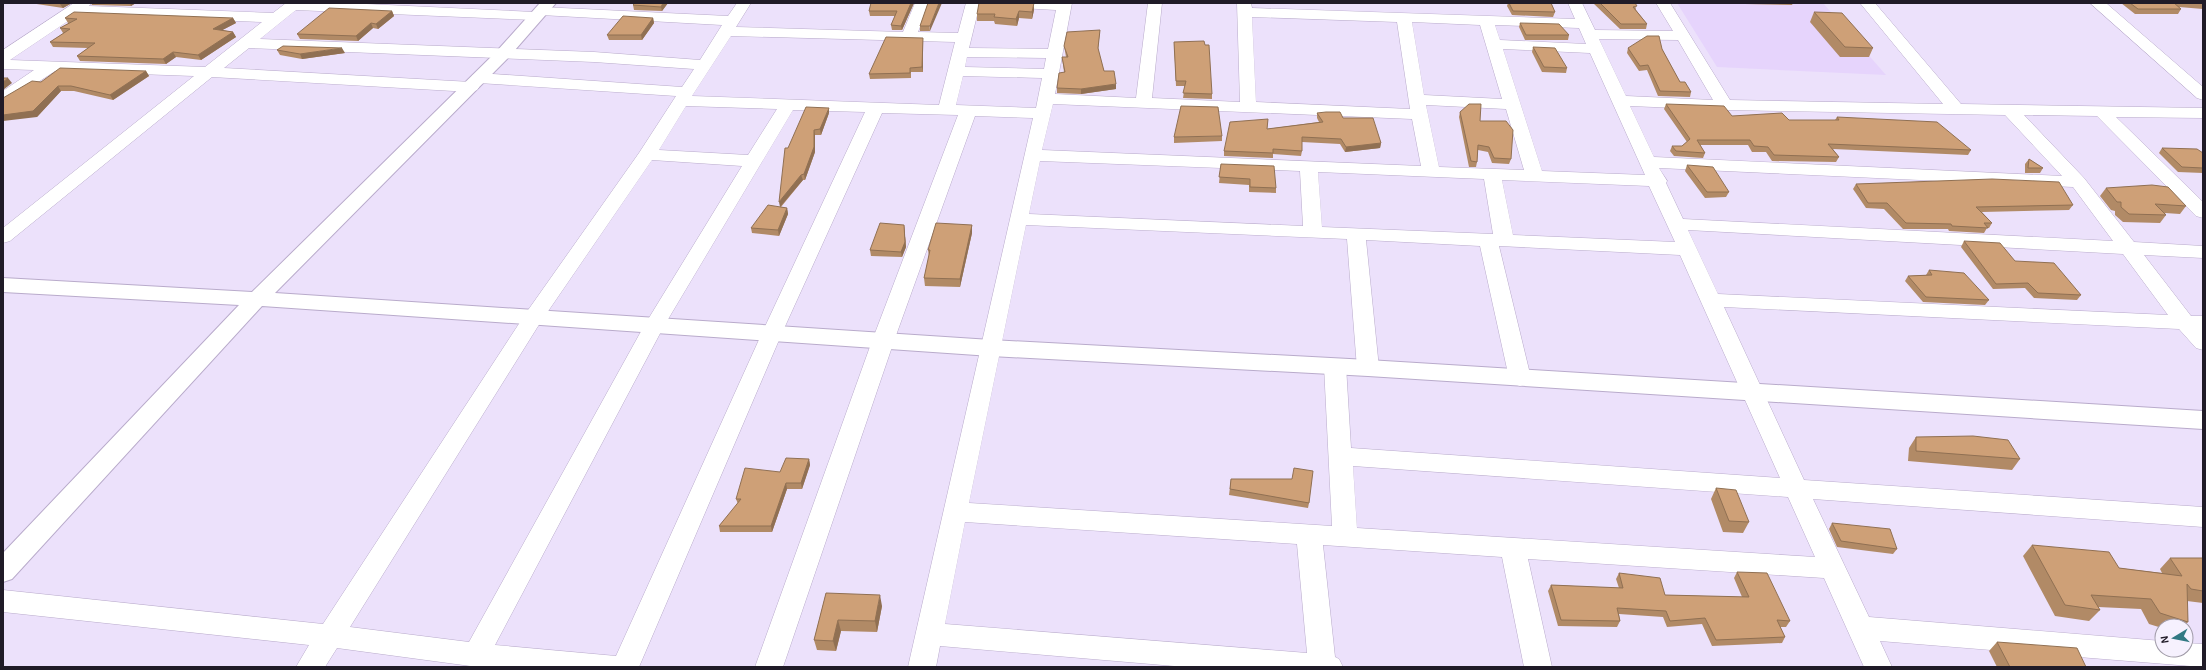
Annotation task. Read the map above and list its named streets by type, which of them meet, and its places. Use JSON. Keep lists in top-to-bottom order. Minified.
{"north":"left"}
